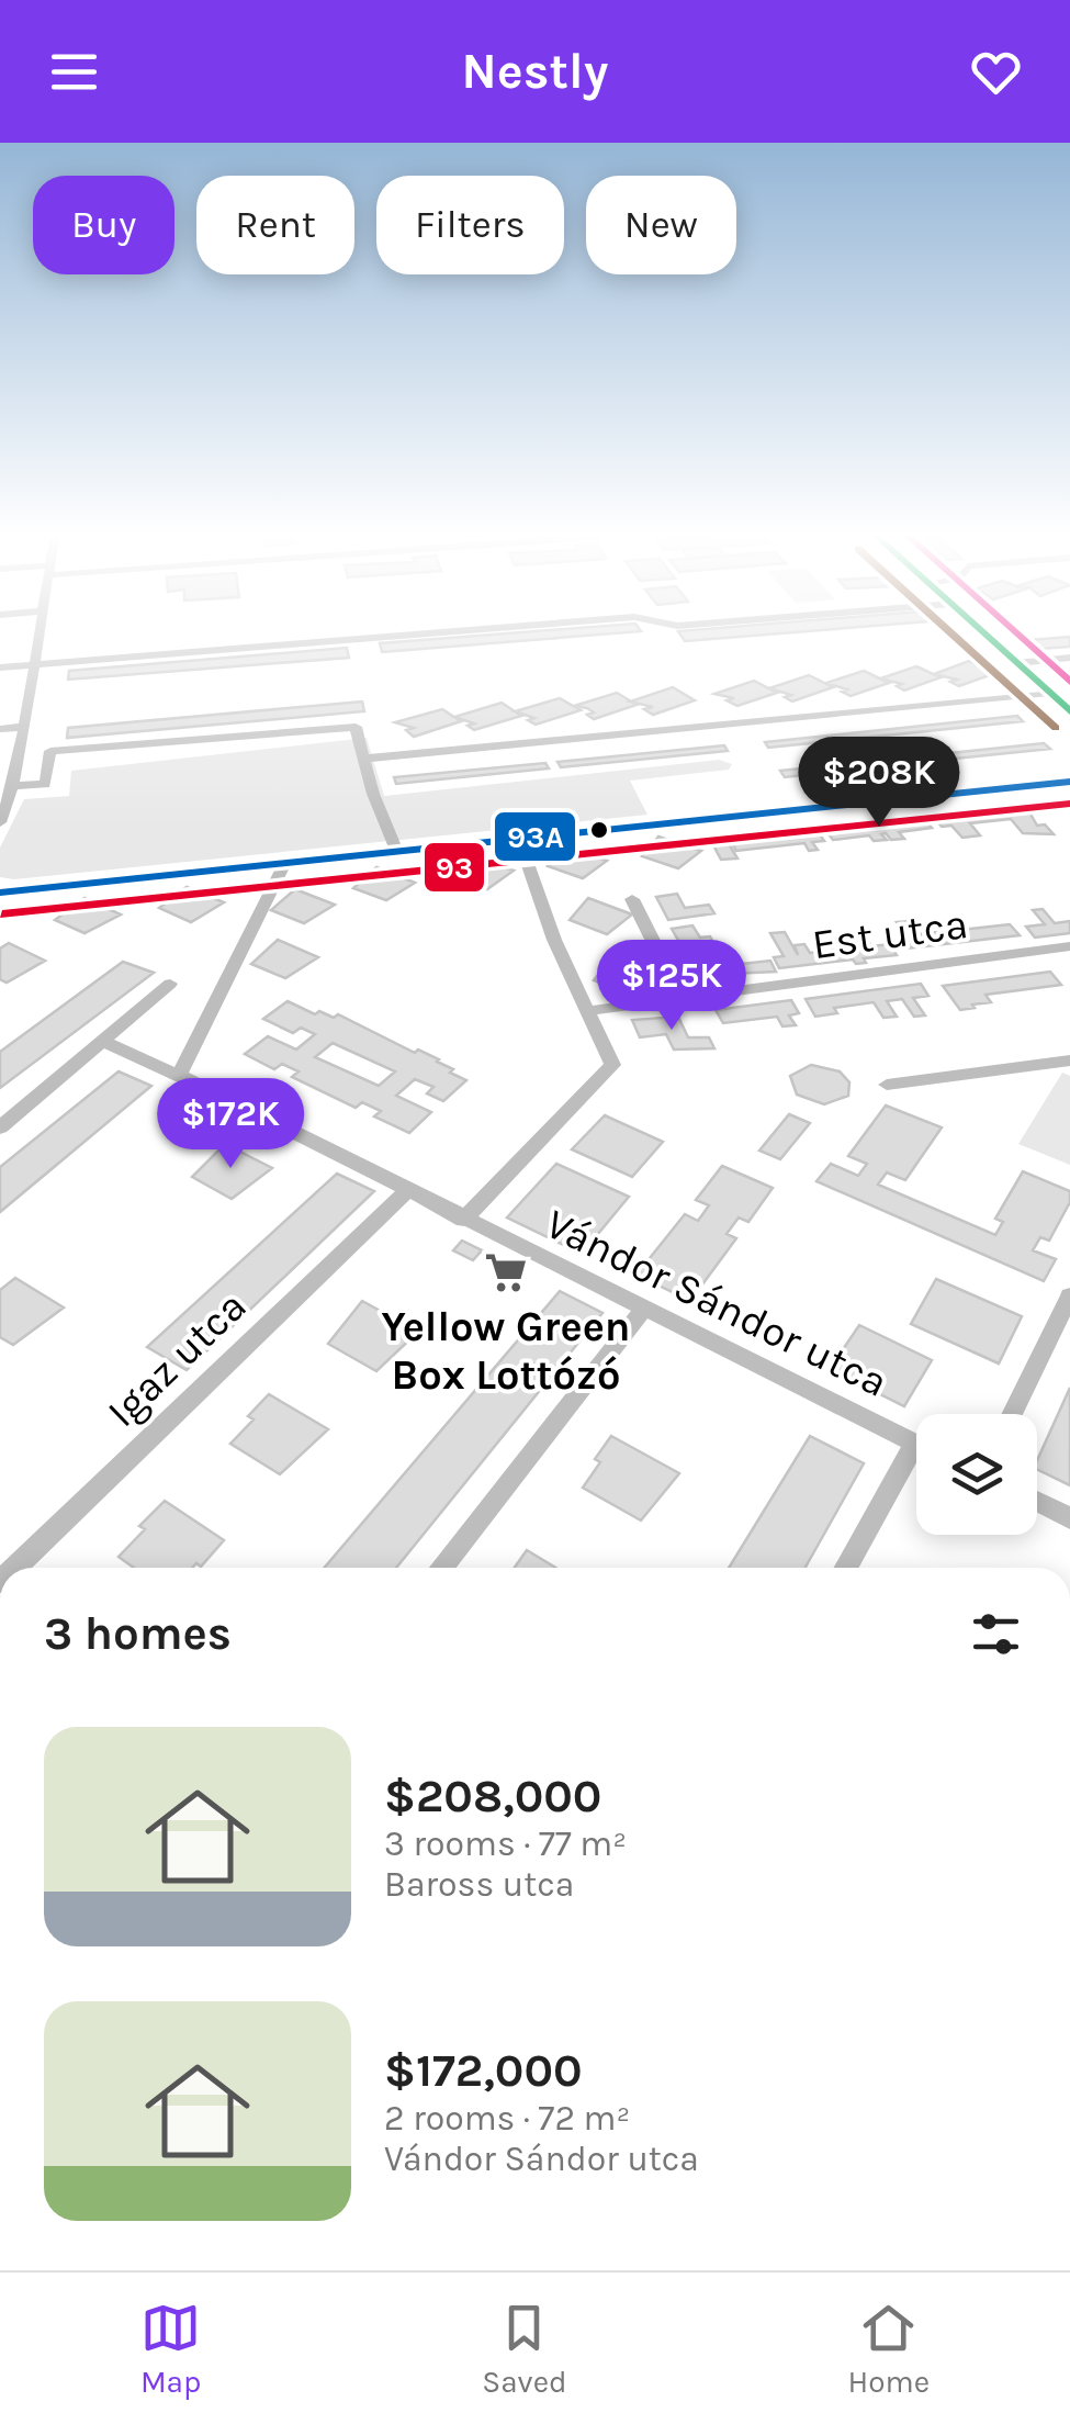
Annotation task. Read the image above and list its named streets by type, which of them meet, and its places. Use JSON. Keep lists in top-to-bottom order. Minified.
{"streets":{"street":["Est utca","Vándor Sándor utca","Igaz utca"]},"crossings":[["Est utca","Vándor Sándor utca"],["Vándor Sándor utca","Igaz utca"]],"places":{"supermarket":["Yellow Green Box Lottózó"]},"lines":["transit line 93A","transit line 93"],"page":{"header":"Nestly","chip":["Buy","Rent","Filters","New"],"price":["$208K","$125K","$172K"],"heading":"3 homes","list":[{"name":"$208,000","note":"3 rooms · 77 m² · Baross utca"},{"name":"$172,000","note":"2 rooms · 72 m² · Vándor Sándor utca"}],"tabs":["Map","Saved","Home"]}}
